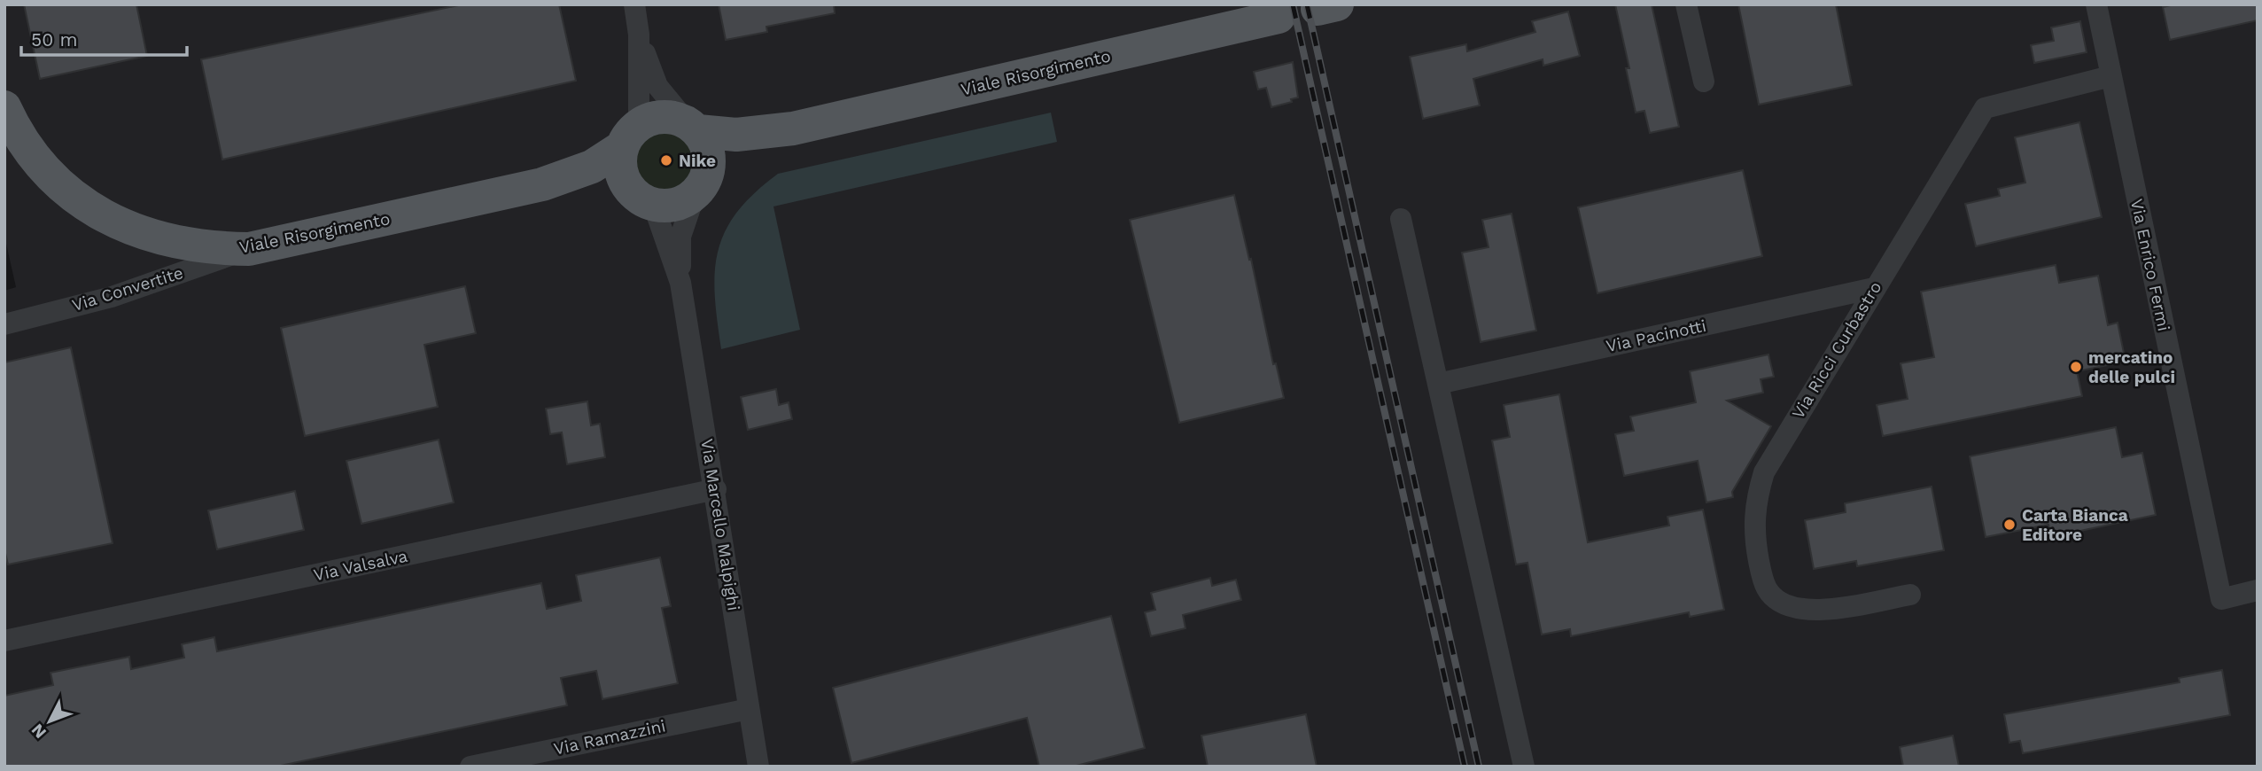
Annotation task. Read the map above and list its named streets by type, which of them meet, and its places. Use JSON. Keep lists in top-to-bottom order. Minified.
{"streets":{"main road":["Viale Risorgimento"],"street":["Via Enrico Fermi","Via Convertite","Via Pacinotti","Via Ricci Curbastro","Via Marcello Malpighi","Via Valsalva","Via Ramazzini"]},"crossings":[["Viale Risorgimento","Via Convertite"],["Viale Risorgimento","Via Marcello Malpighi"],["Via Enrico Fermi","Via Ricci Curbastro"],["Via Pacinotti","Via Ricci Curbastro"],["Via Marcello Malpighi","Via Valsalva"],["Via Marcello Malpighi","Via Ramazzini"]],"places":["Nike","mercatino delle pulci","Carta Bianca Editore"],"scale_bar":"50 m","north":"bottom left"}
